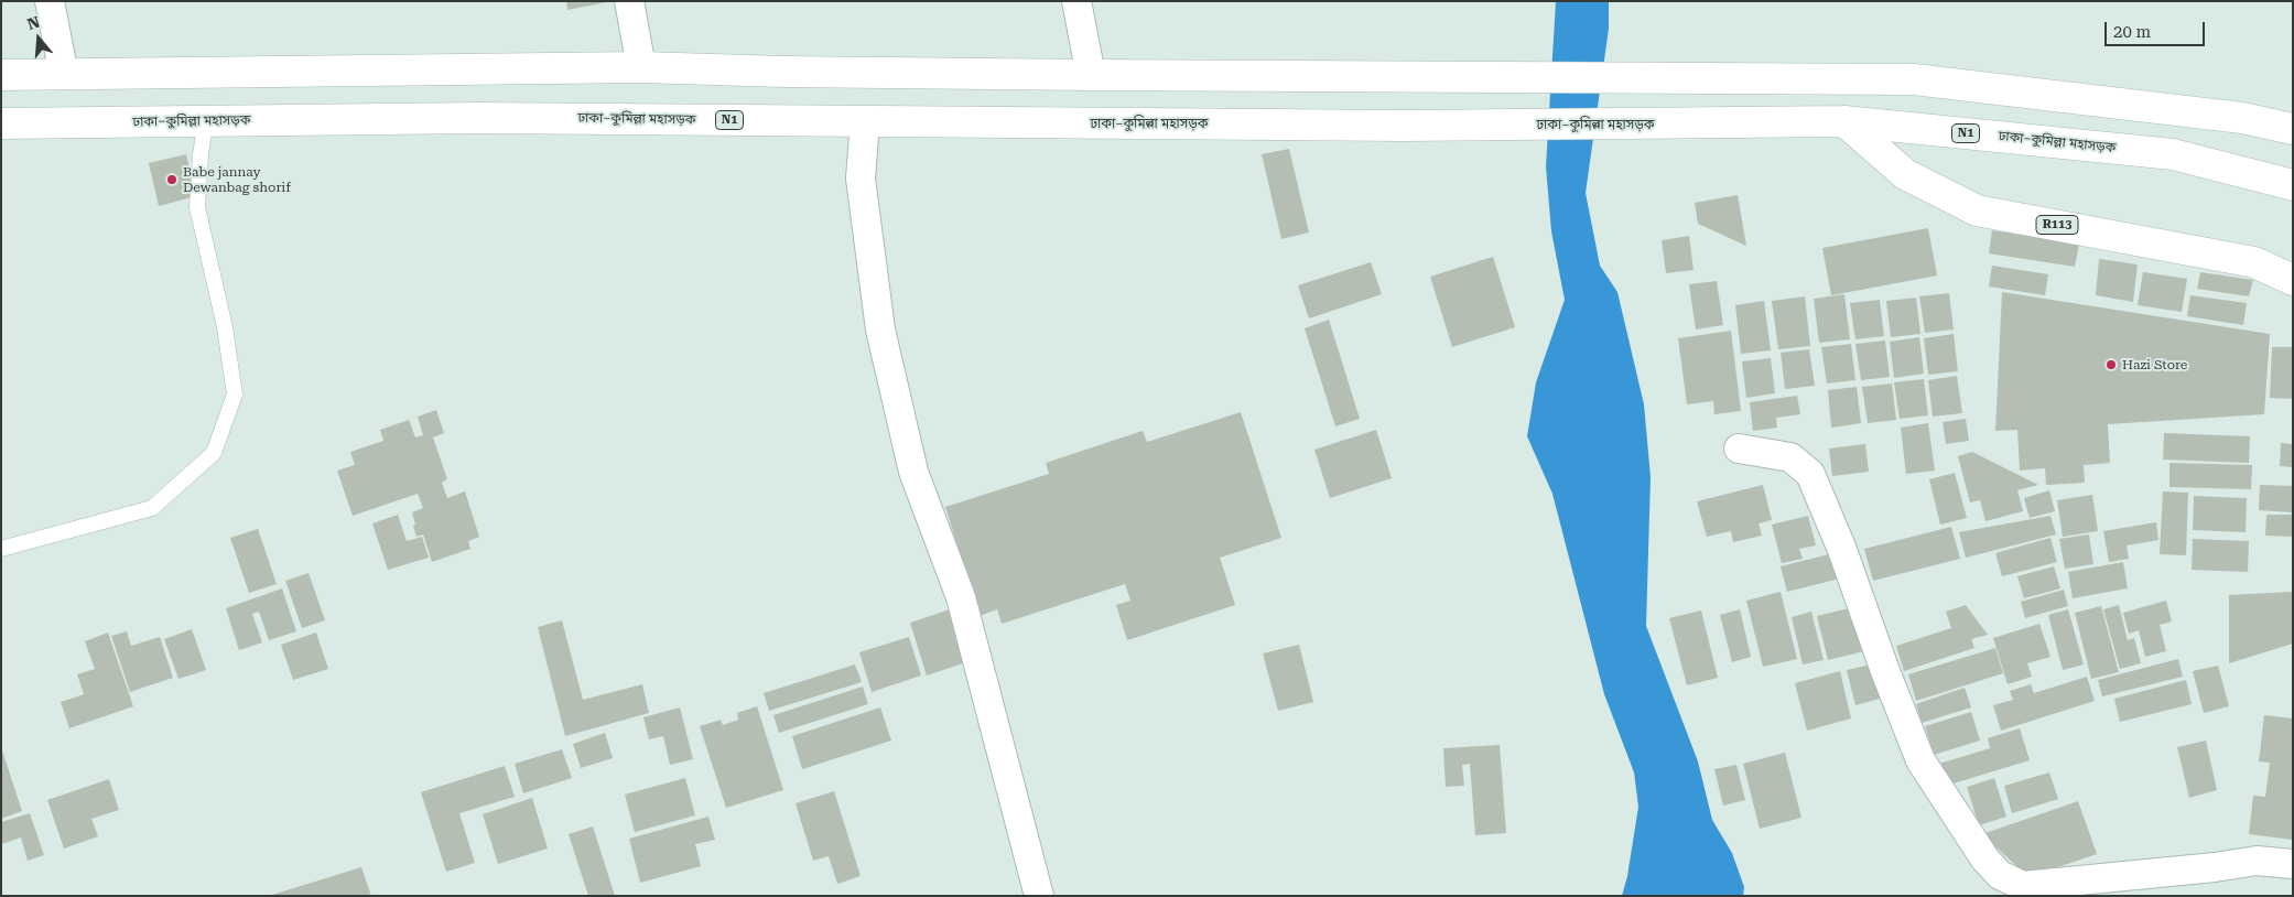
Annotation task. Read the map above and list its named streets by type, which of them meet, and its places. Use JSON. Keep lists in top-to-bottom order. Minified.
{"streets":{"highway":["ঢাকা–কুমিল্লা মহাসড়ক","N1","R113"]},"crossings":[["ঢাকা–কুমিল্লা মহাসড়ক","R113"]],"places":["Babe jannay Dewanbag shorif","Hazi Store"],"scale_bar":"20 m","north":"top"}
